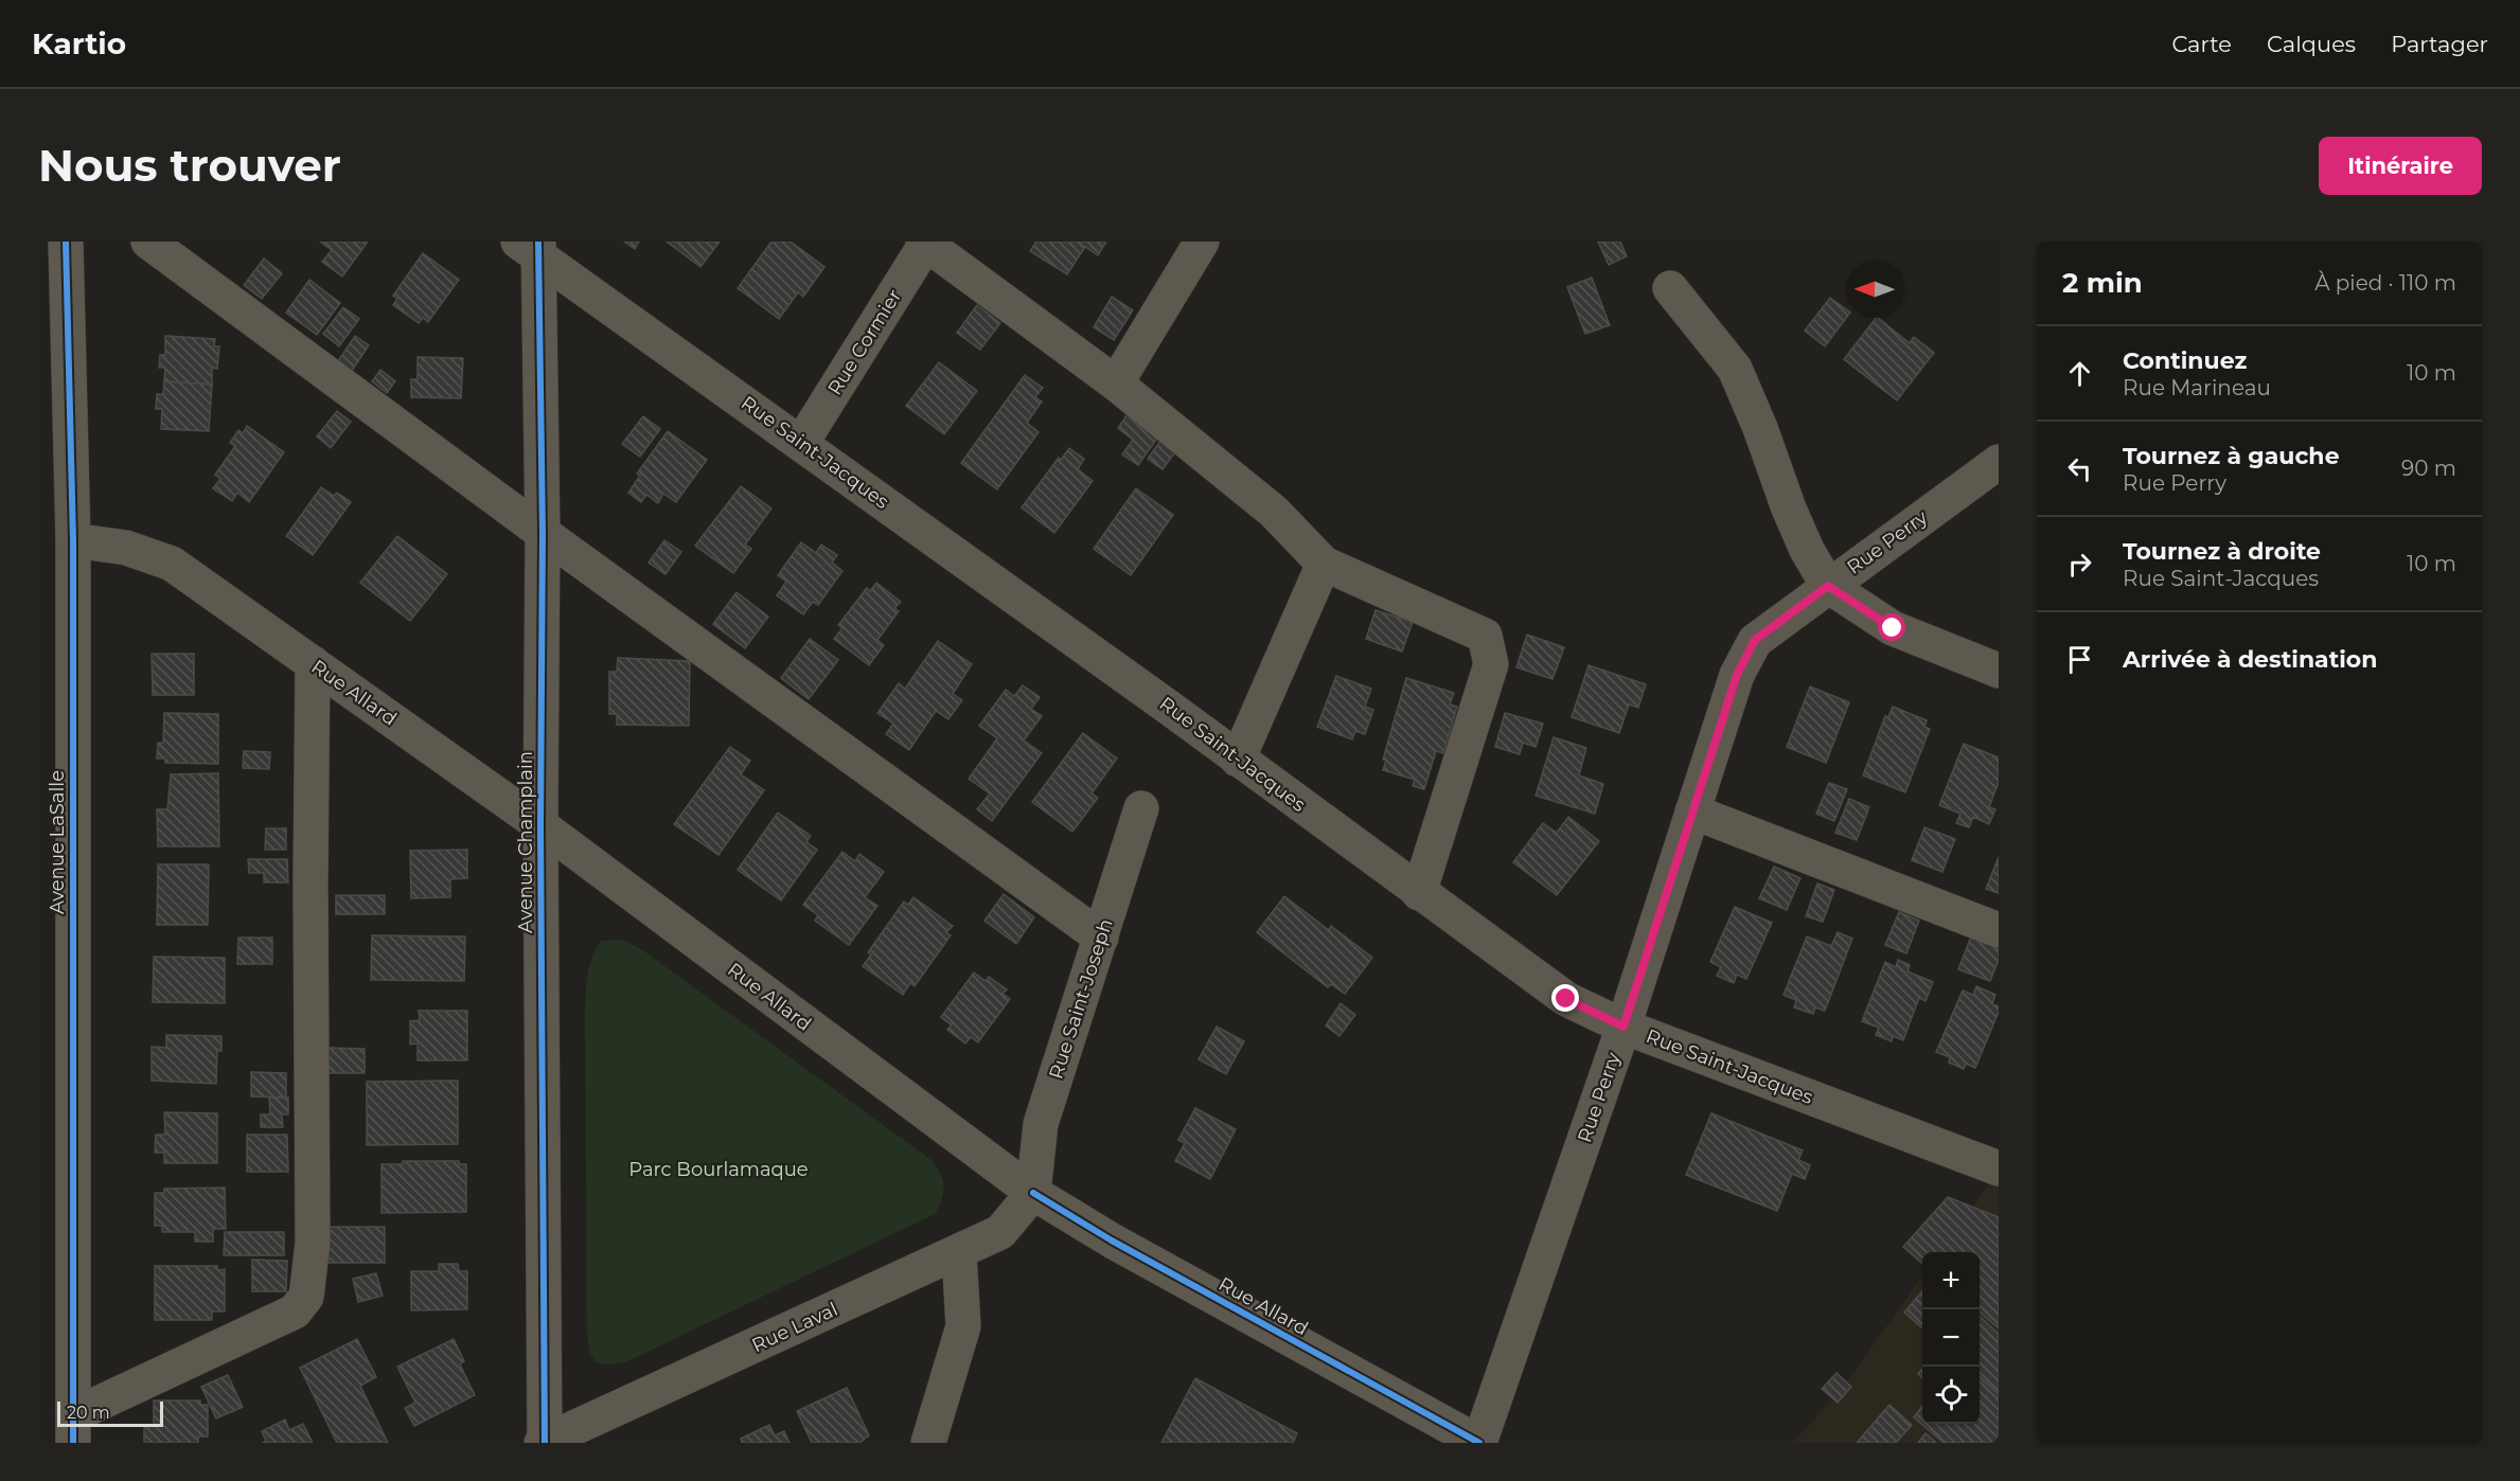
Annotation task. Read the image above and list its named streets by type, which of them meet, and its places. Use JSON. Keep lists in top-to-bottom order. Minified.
{"streets":{"main road":["Rue Saint-Jacques"],"street":["Rue Cormier","Rue Perry","Rue Allard","Avenue LaSalle","Avenue Champlain","Rue Saint-Joseph","Rue Laval"]},"crossings":[["Rue Cormier","Rue Saint-Jacques"],["Rue Saint-Jacques","Rue Perry"],["Rue Saint-Jacques","Avenue Champlain"],["Rue Perry","Rue Allard"],["Rue Allard","Avenue LaSalle"],["Rue Allard","Avenue Champlain"],["Rue Allard","Rue Saint-Joseph"],["Rue Allard","Rue Laval"],["Avenue Champlain","Rue Laval"],["Rue Saint-Joseph","Rue Laval"]],"parks":["Parc Bourlamaque"],"scale_bar":"20 m","north":"left","page":{"header":"Kartio","nav":["Carte","Calques","Partager"],"buttons":"Itinéraire","title":"Nous trouver","heading":["2 min","À pied · 110 m"],"list":[["Continuez","Rue Marineau","10 m"],["Tournez à gauche","Rue Perry","90 m"],["Tournez à droite","Rue Saint-Jacques","10 m"],"Arrivée à destination"],"map_buttons":["+","−"],"scale":"20 m"}}
